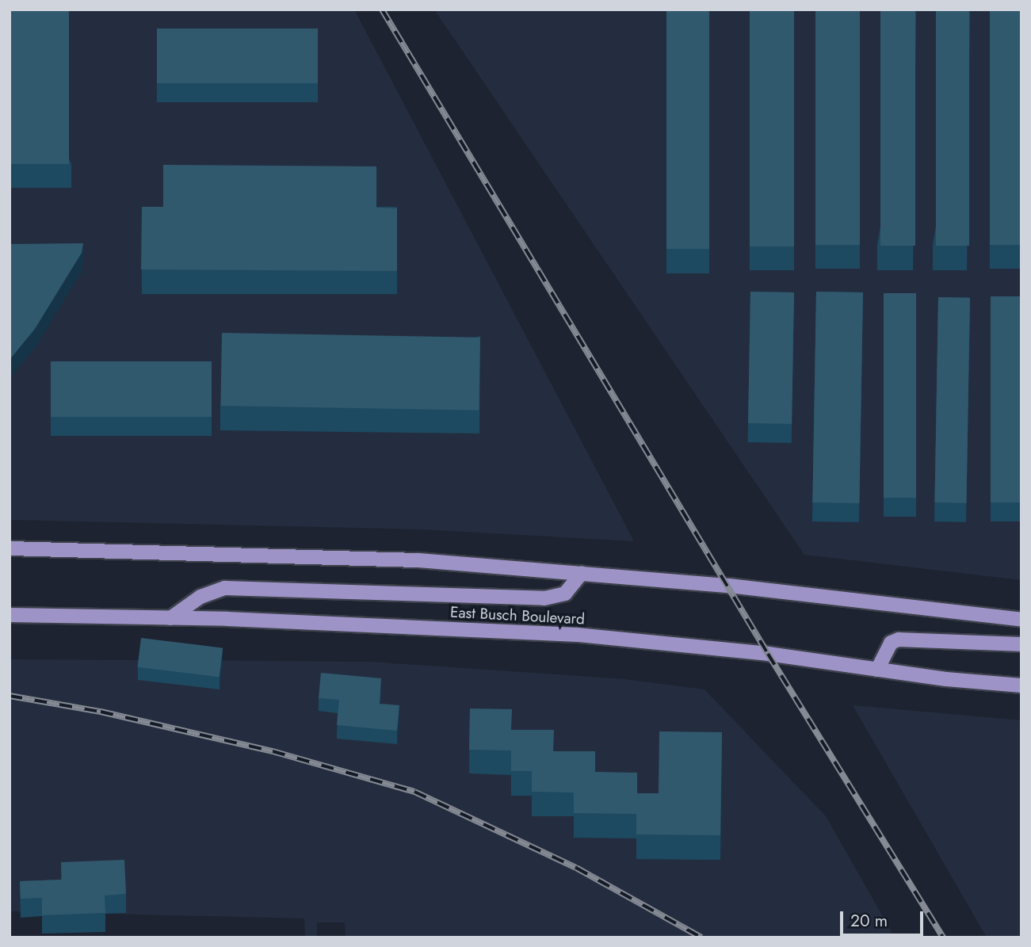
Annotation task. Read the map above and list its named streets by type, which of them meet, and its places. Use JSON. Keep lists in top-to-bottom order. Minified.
{"streets":{"main road":["East Busch Boulevard"]},"scale_bar":"20 m"}
